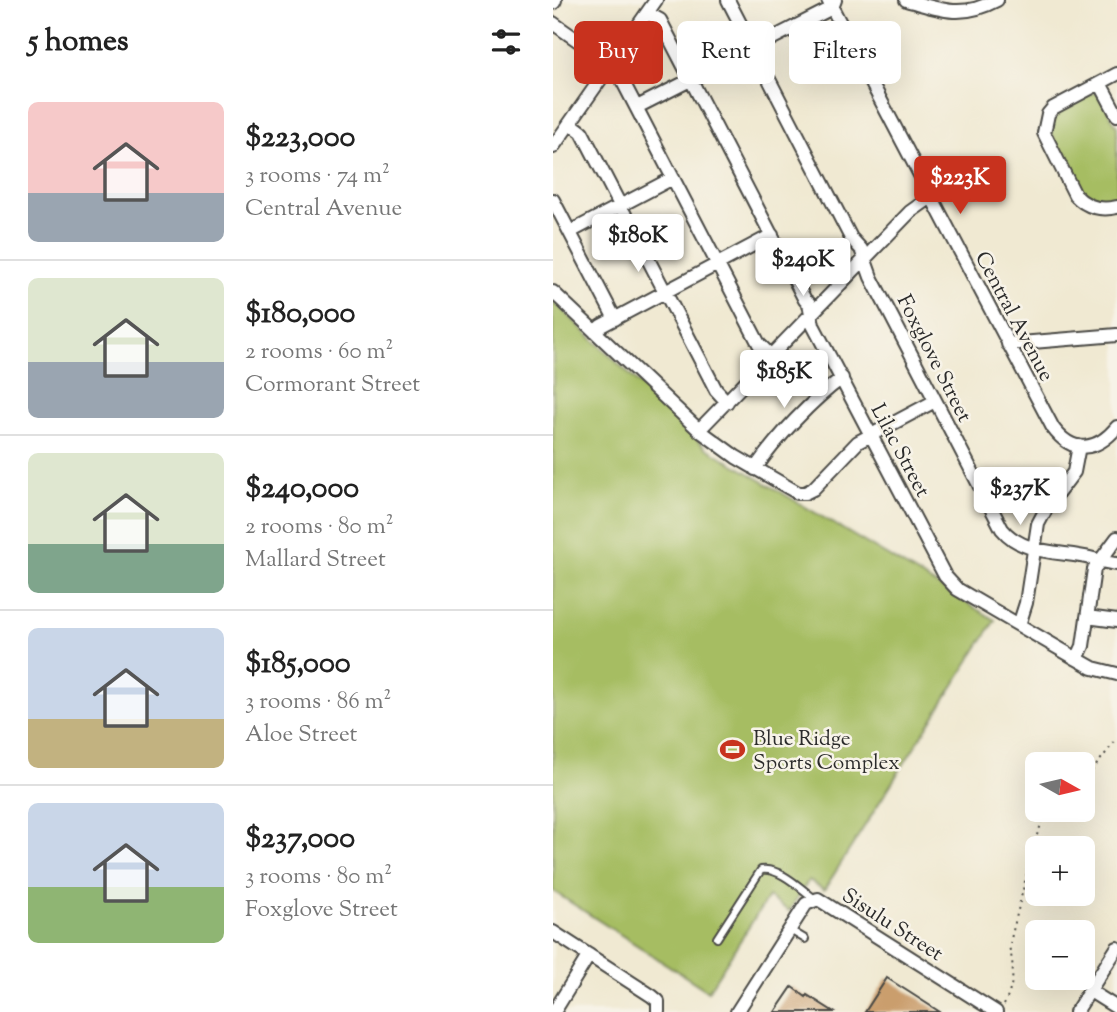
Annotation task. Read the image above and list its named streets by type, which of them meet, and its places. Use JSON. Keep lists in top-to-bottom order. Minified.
{"streets":{"street":["Central Avenue","Foxglove Street","Lilac Street","Sisulu Street"]},"places":{"sports":["Blue Ridge Sports Complex"]},"north":"right","page":{"heading":"5 homes","chip":["Buy","Rent","Filters"],"list":[{"name":"$223,000","note":"3 rooms · 74 m² · Central Avenue"},{"name":"$180,000","note":"2 rooms · 60 m² · Cormorant Street"},{"name":"$240,000","note":"2 rooms · 80 m² · Mallard Street"},{"name":"$185,000","note":"3 rooms · 86 m² · Aloe Street"},{"name":"$237,000","note":"3 rooms · 80 m² · Foxglove Street"}],"price":["$223K","$180K","$240K","$185K","$237K"],"map_buttons":["+","−"]}}
